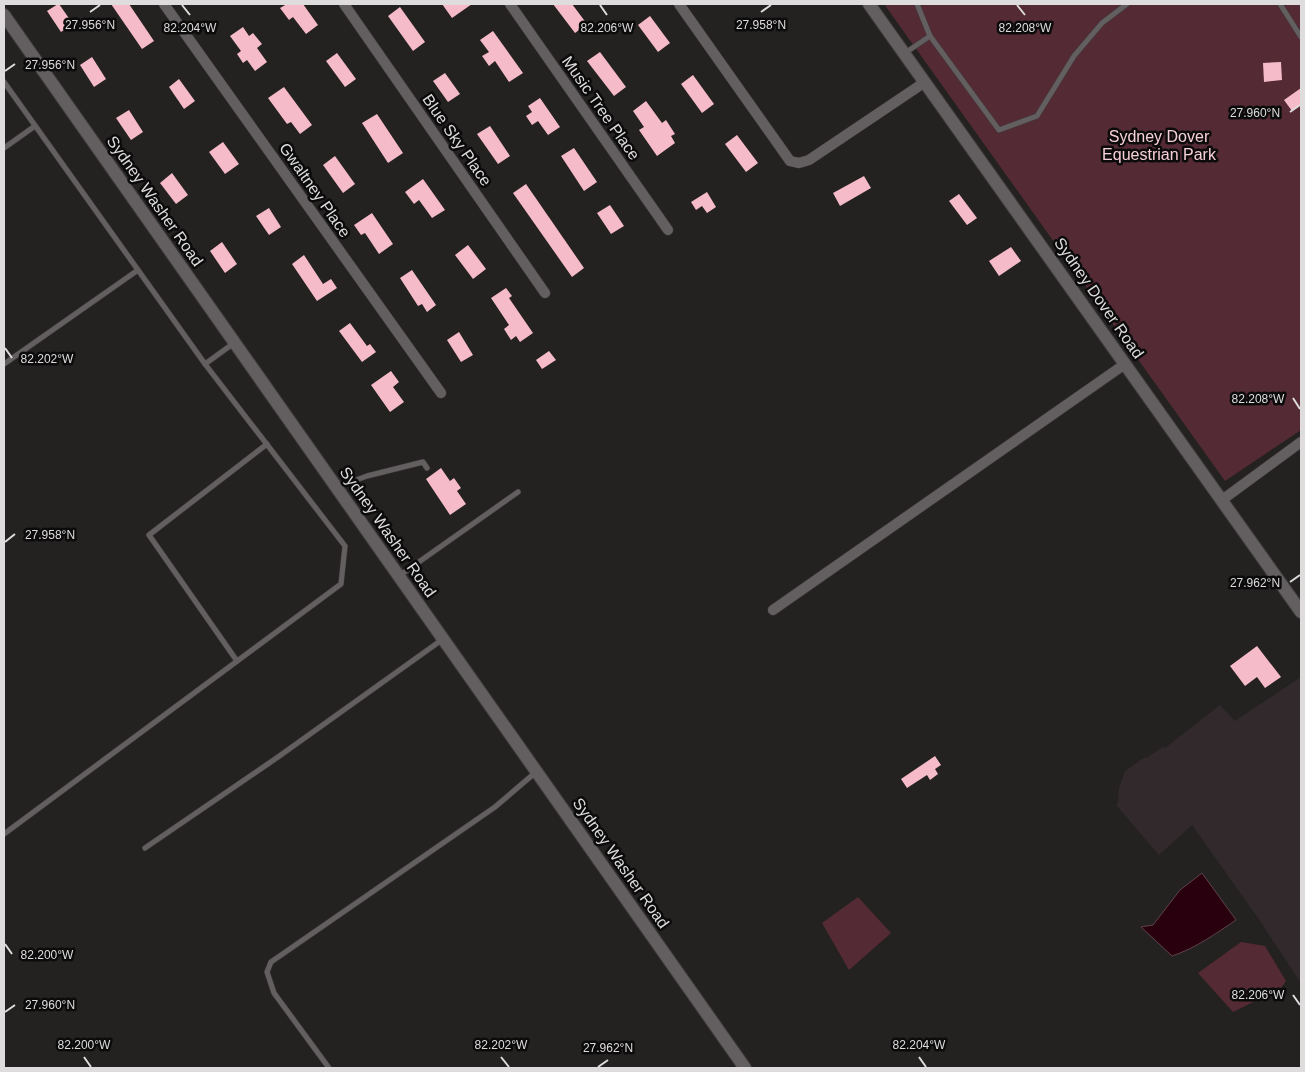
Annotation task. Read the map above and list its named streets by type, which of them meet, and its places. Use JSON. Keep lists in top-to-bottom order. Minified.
{"streets":{"street":["Music Tree Place","Blue Sky Place","Gwaltney Place","Sydney Washer Road","Sydney Dover Road"]},"parks":["Sydney Dover Equestrian Park"],"coordinates":["27.956°N","27.958°N","82.204°W","82.206°W","82.208°W","27.960°N","82.202°W","27.962°N","82.200°W"]}
